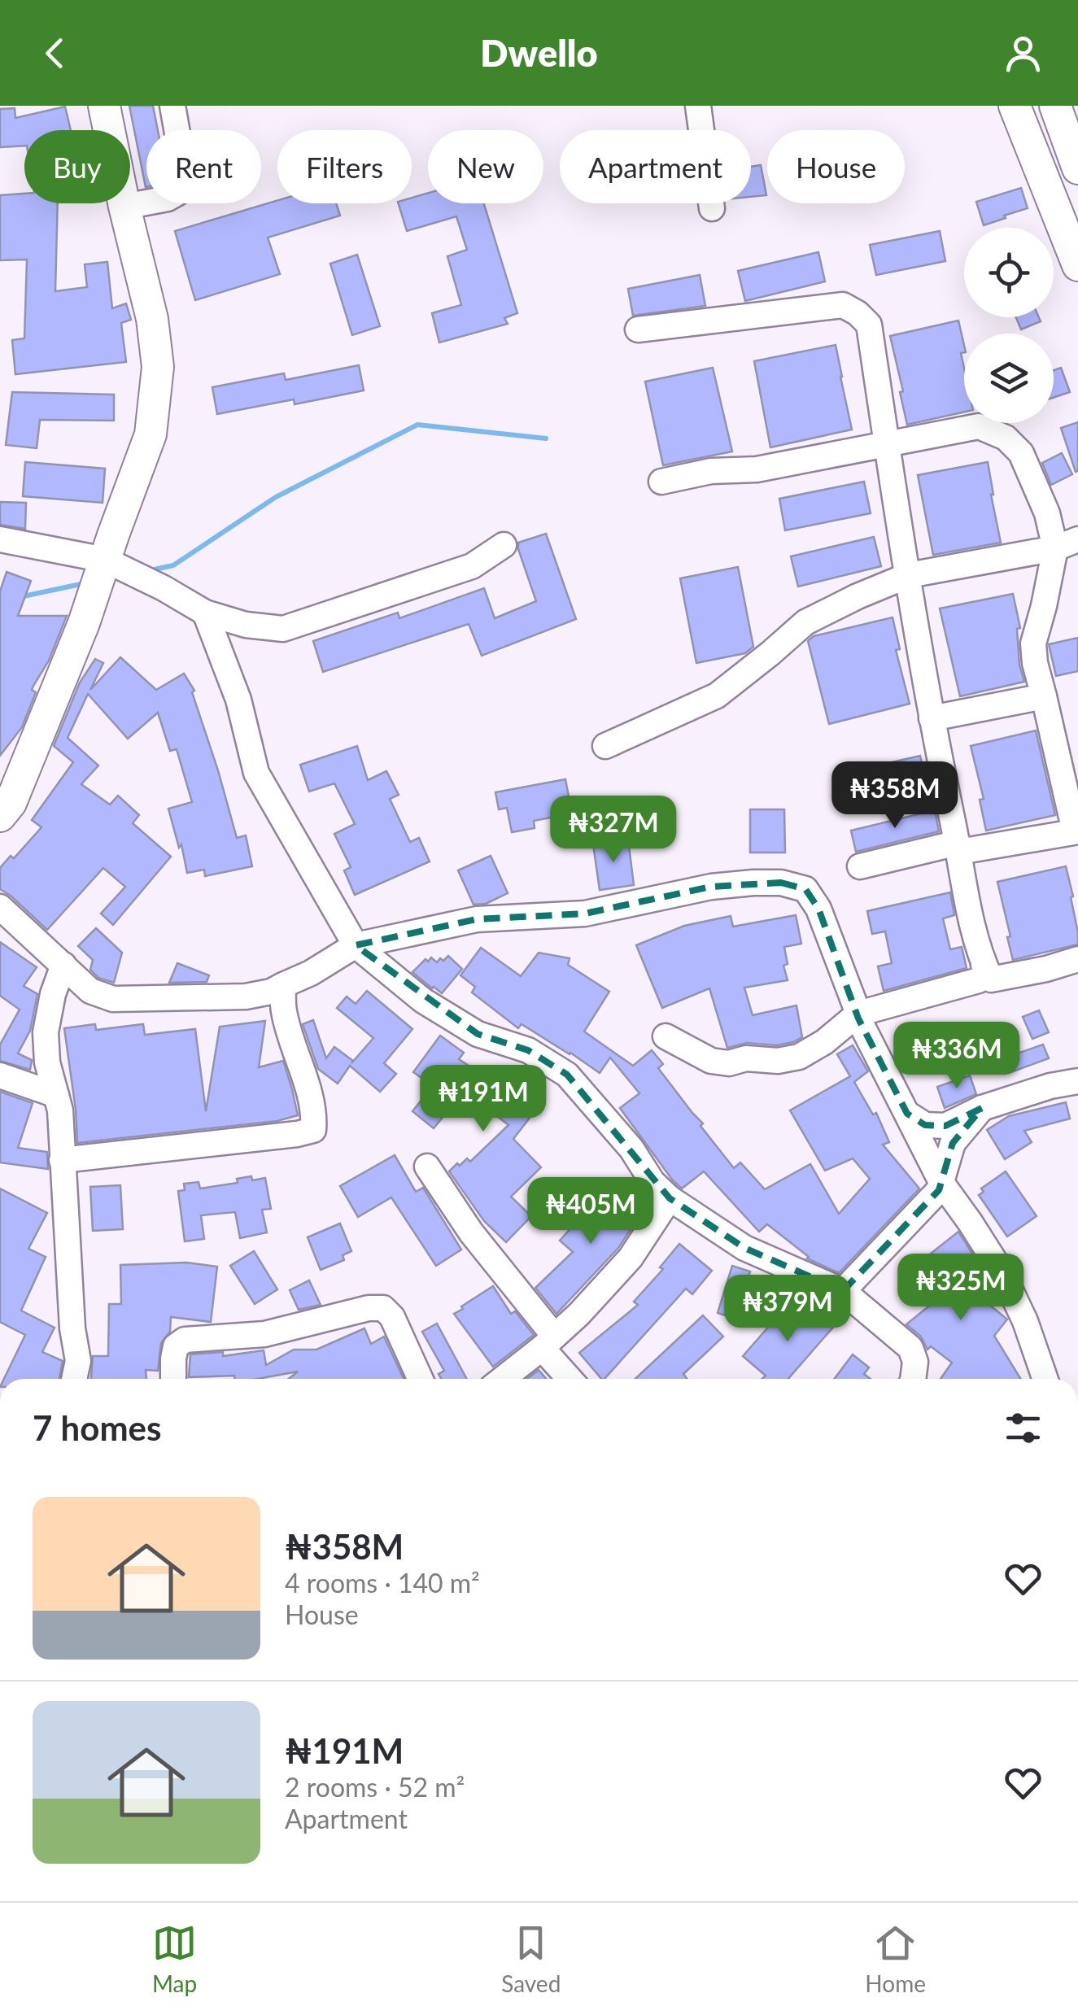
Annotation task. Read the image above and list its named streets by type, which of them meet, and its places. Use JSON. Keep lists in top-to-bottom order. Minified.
{"page":{"header":"Dwello","chip":["Buy","Rent","Filters","New","Apartment","House"],"price":["₦358M","₦327M","₦336M","₦191M","₦405M","₦325M","₦379M"],"heading":"7 homes","list":[{"name":"₦358M","note":"4 rooms · 140 m² · House"},{"name":"₦191M","note":"2 rooms · 52 m² · Apartment"}],"tabs":["Map","Saved","Home"]}}
